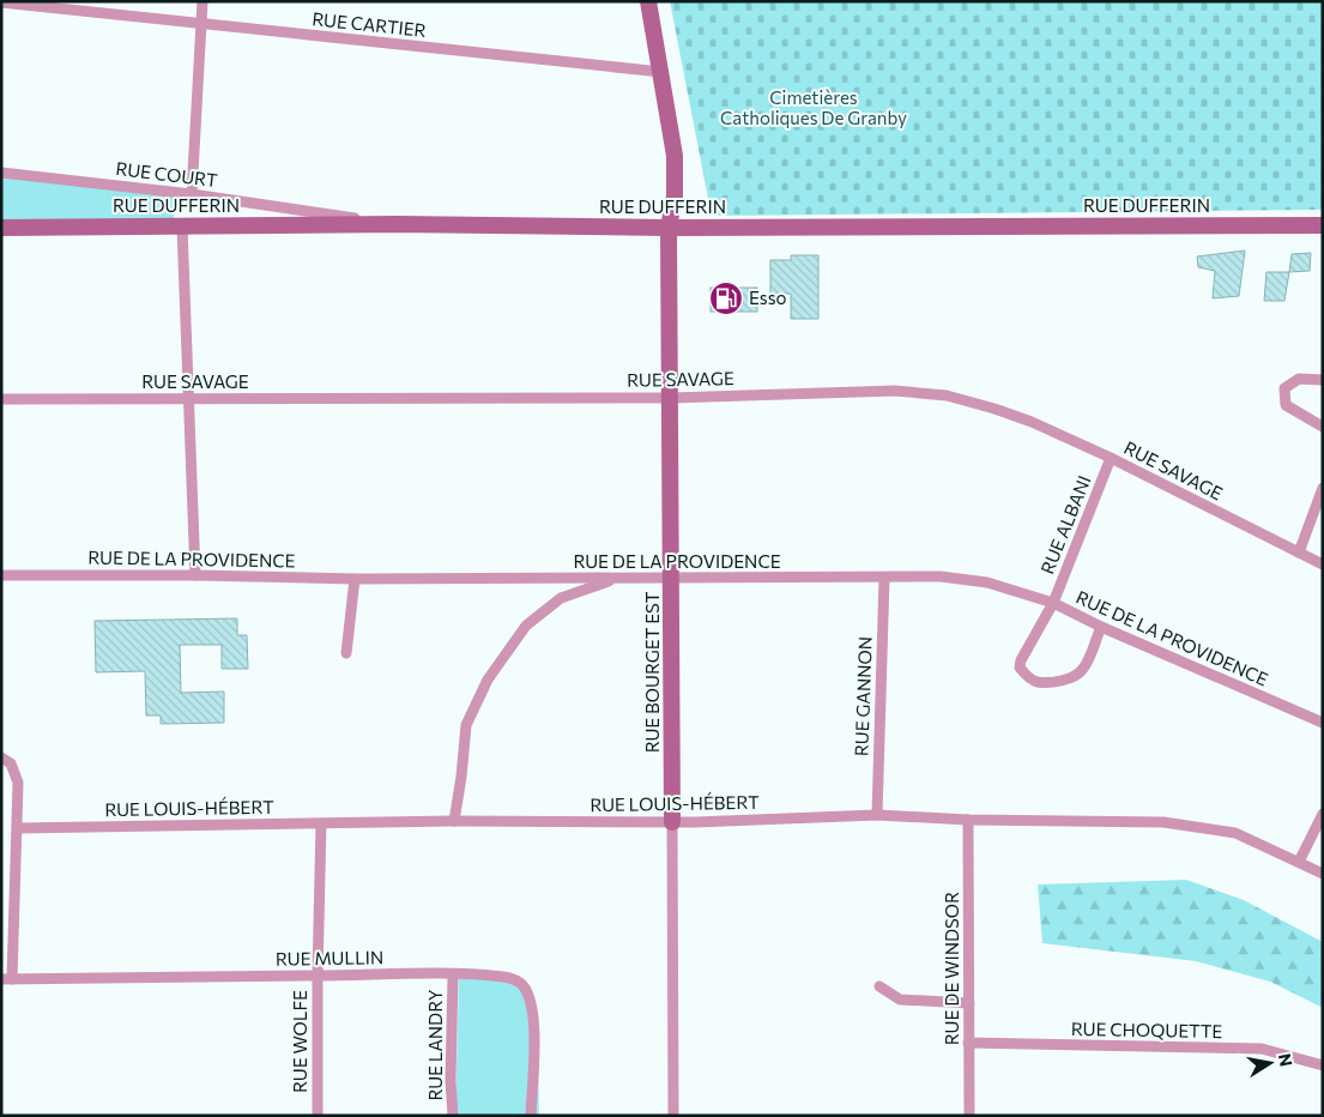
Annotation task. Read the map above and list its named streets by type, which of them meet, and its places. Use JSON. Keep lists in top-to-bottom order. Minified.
{"streets":{"main road":["RUE DUFFERIN","RUE BOURGET EST"],"street":["RUE CARTIER","RUE COURT","RUE SAVAGE","RUE ALBANI","RUE DE LA PROVIDENCE","RUE GANNON","RUE LOUIS-HÉBERT","RUE MULLIN","RUE DE WINDSOR","RUE CHOQUETTE","RUE WOLFE","RUE LANDRY"]},"crossings":[["RUE CARTIER","RUE BOURGET EST"],["RUE COURT","RUE DUFFERIN"],["RUE DUFFERIN","RUE BOURGET EST"],["RUE SAVAGE","RUE ALBANI"],["RUE SAVAGE","RUE BOURGET EST"],["RUE ALBANI","RUE DE LA PROVIDENCE"],["RUE DE LA PROVIDENCE","RUE BOURGET EST"],["RUE DE LA PROVIDENCE","RUE GANNON"],["RUE BOURGET EST","RUE LOUIS-HÉBERT"],["RUE GANNON","RUE LOUIS-HÉBERT"],["RUE LOUIS-HÉBERT","RUE DE WINDSOR"],["RUE LOUIS-HÉBERT","RUE WOLFE"],["RUE MULLIN","RUE WOLFE"],["RUE MULLIN","RUE LANDRY"],["RUE DE WINDSOR","RUE CHOQUETTE"]],"parks":["Cimetières Catholiques De Granby"],"places":{"fuel station":["Esso"]},"north":"right"}
